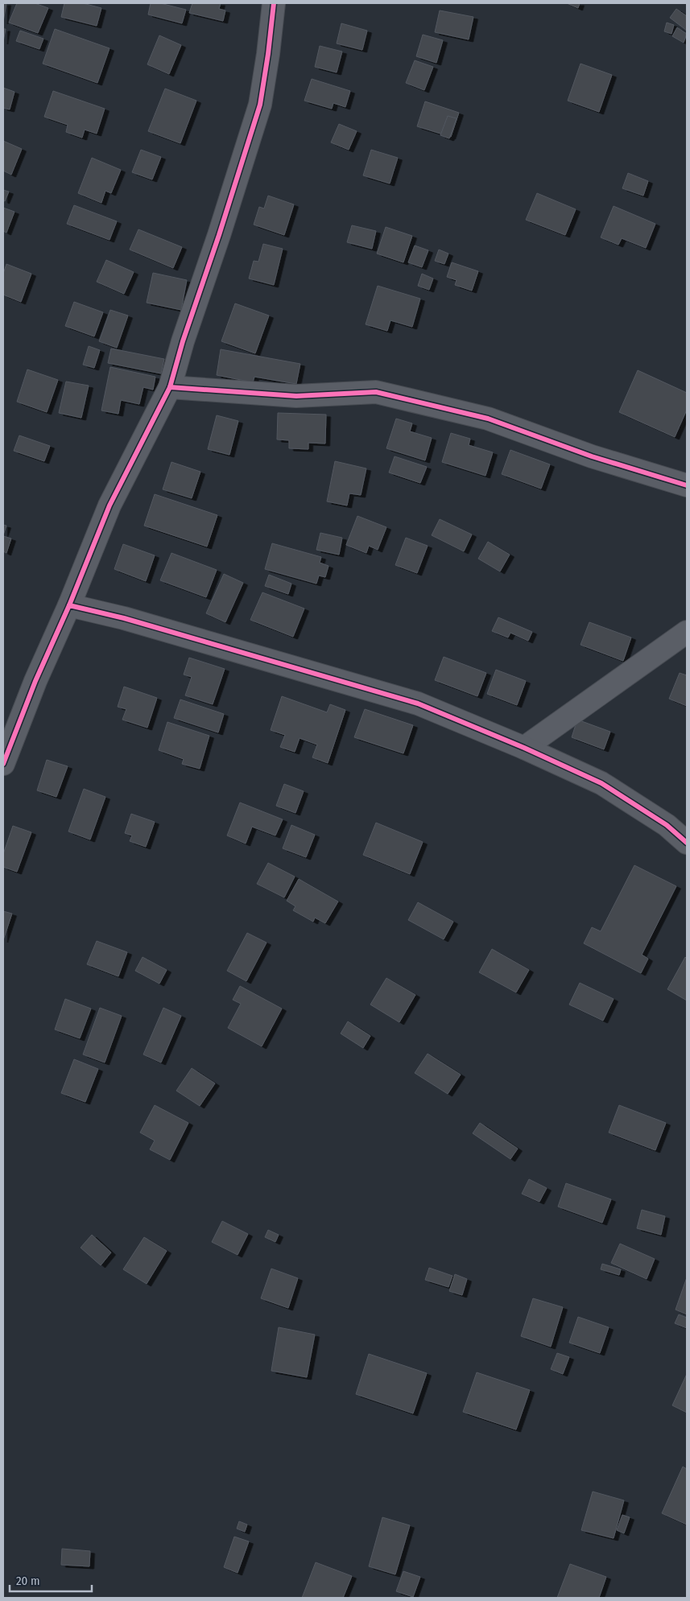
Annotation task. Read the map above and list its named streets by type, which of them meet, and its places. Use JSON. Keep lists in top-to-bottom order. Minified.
{"scale_bar":"20 m"}
